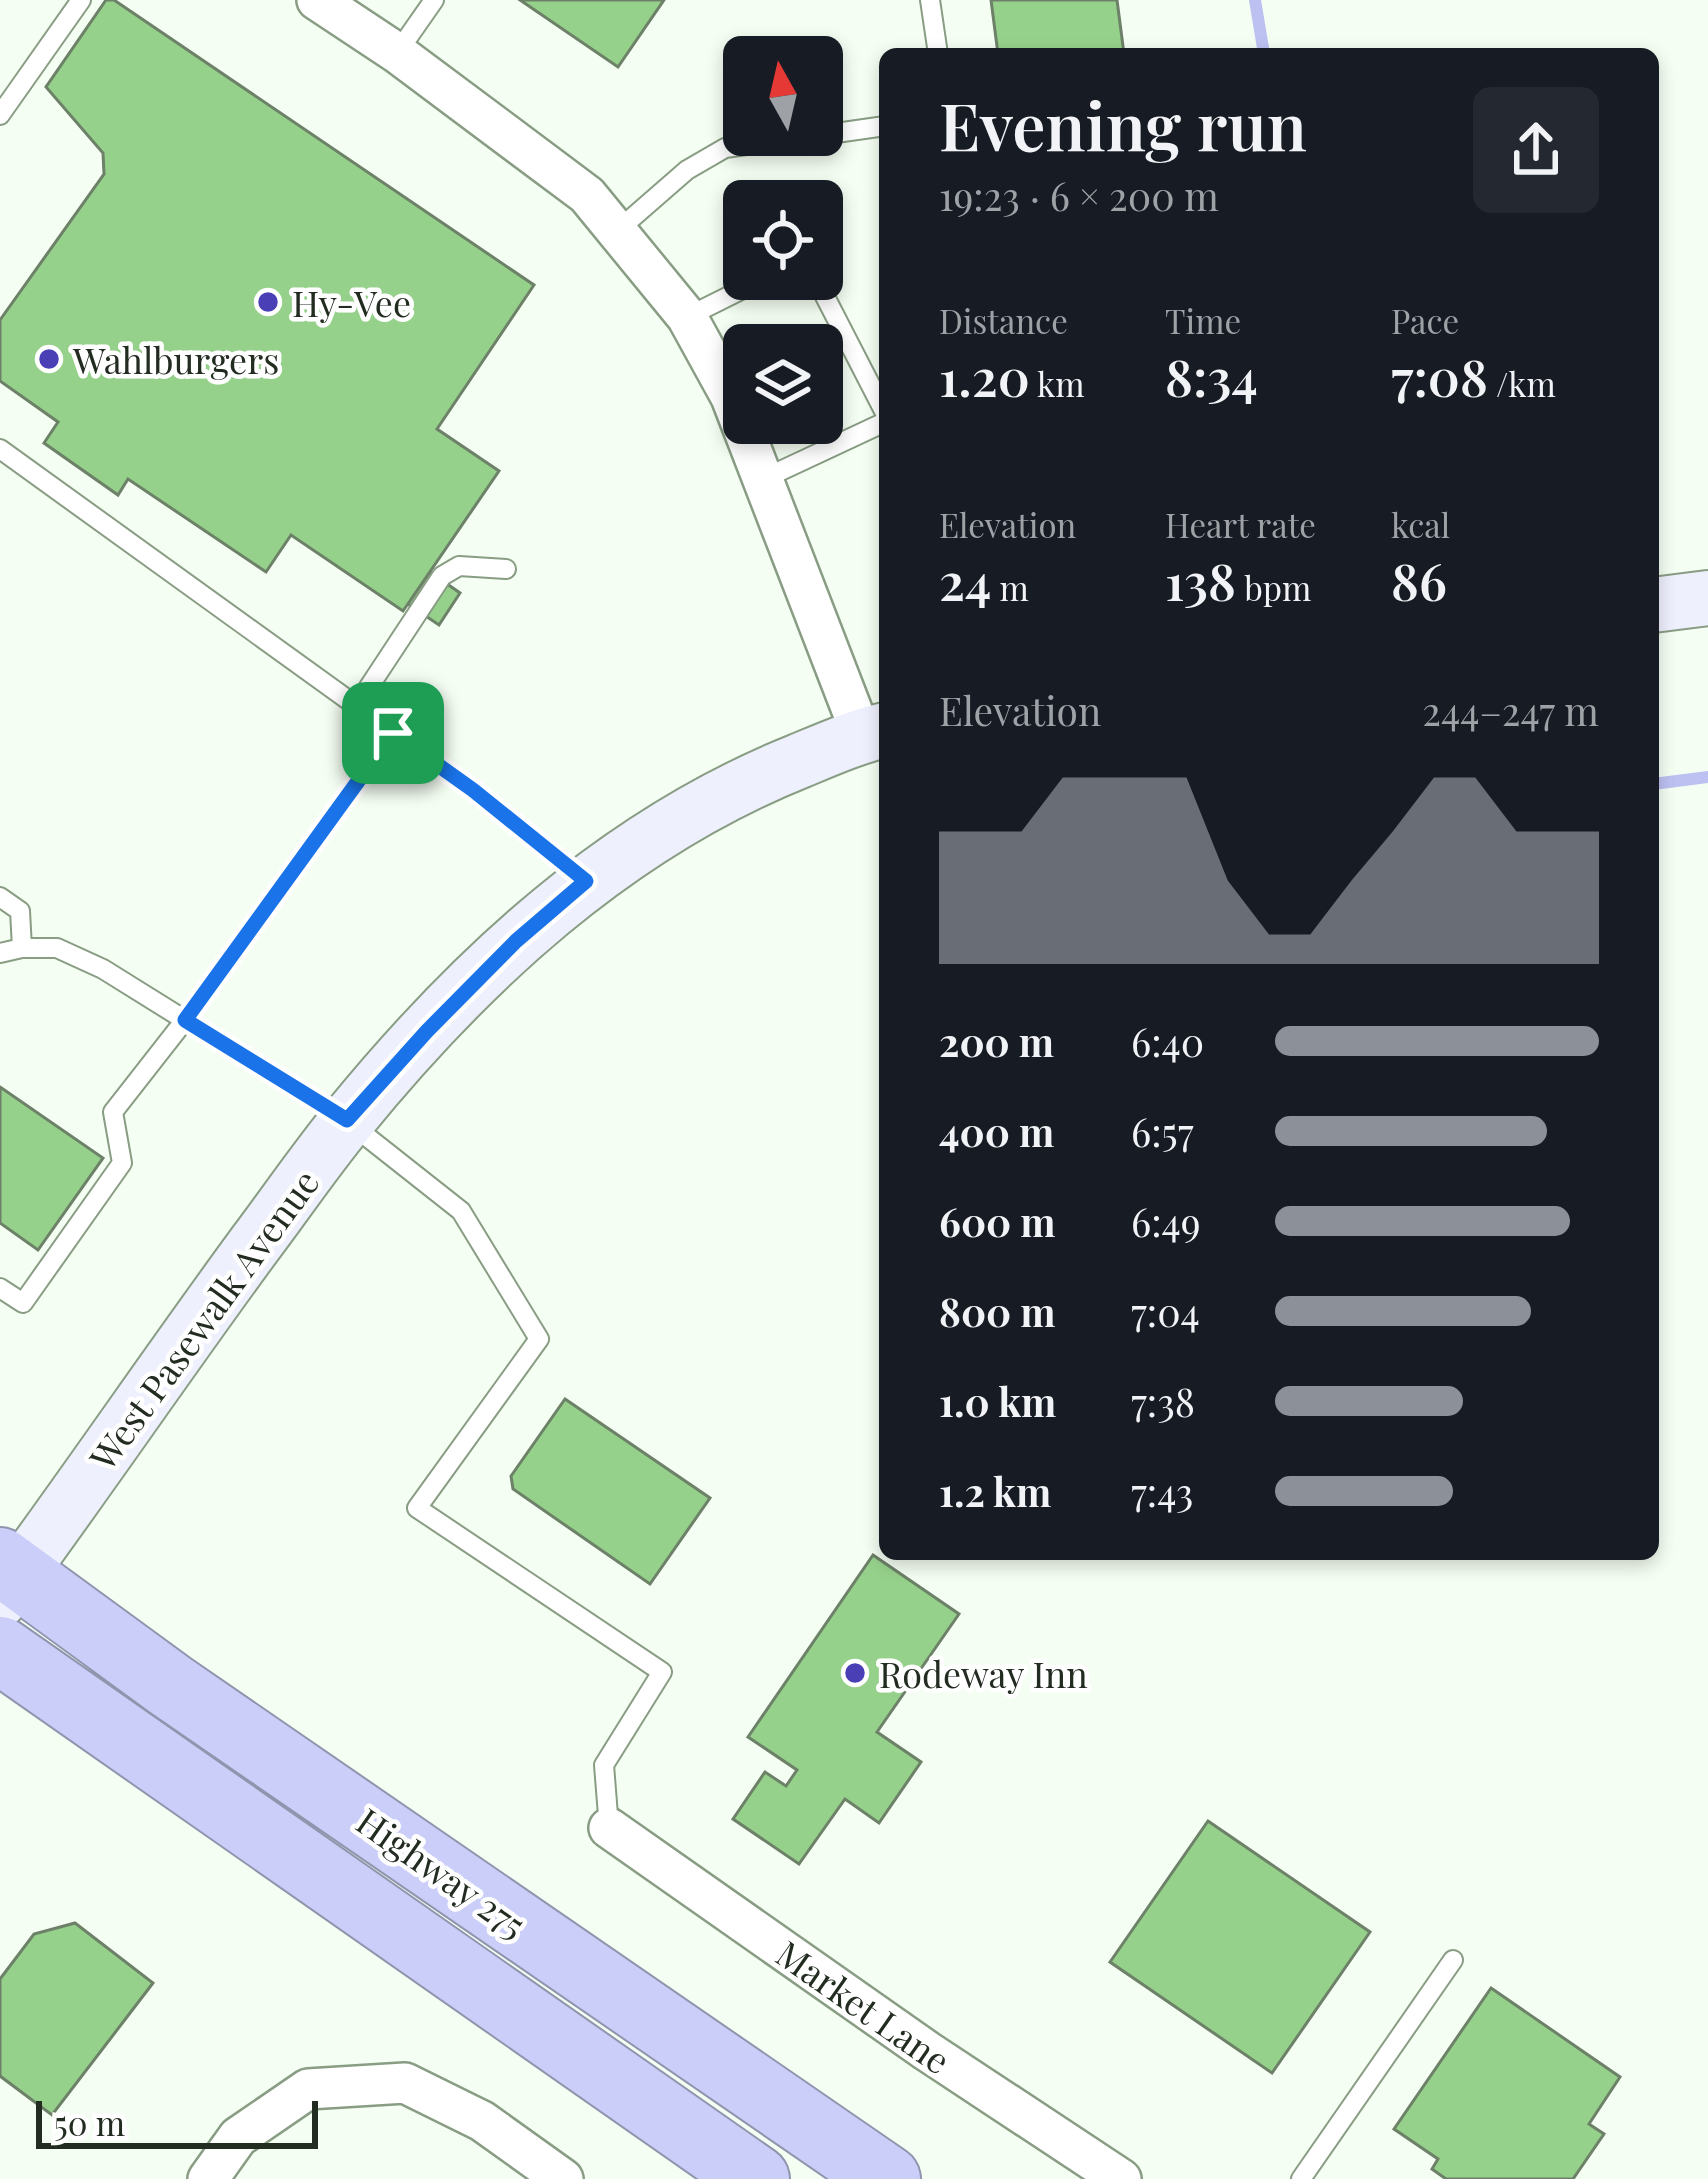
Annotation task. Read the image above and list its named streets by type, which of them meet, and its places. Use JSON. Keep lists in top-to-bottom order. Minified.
{"streets":{"highway":["Highway 275"],"street":["West Pasewalk Avenue","Market Lane"]},"crossings":[["West Pasewalk Avenue","Highway 275"]],"places":["Hy-Vee","Wahlburgers","Rodeway Inn"],"scale_bar":"50 m","north":"top","page":{"heading":["Evening run","19:23 · 6 × 200 m"],"stats":[["Distance","1.20 km"],["Time","8:34"],["Pace","7:08 /km"],["Elevation","24 m"],["Heart rate","138 bpm"],["kcal","86"]],"chart":["Elevation","244–247 m"],"list":[{"name":"200 m","note":"6:40"},{"name":"400 m","note":"6:57"},{"name":"600 m","note":"6:49"},{"name":"800 m","note":"7:04"},{"name":"1.0 km","note":"7:38"},{"name":"1.2 km","note":"7:43"}],"scale":"50 m"}}
